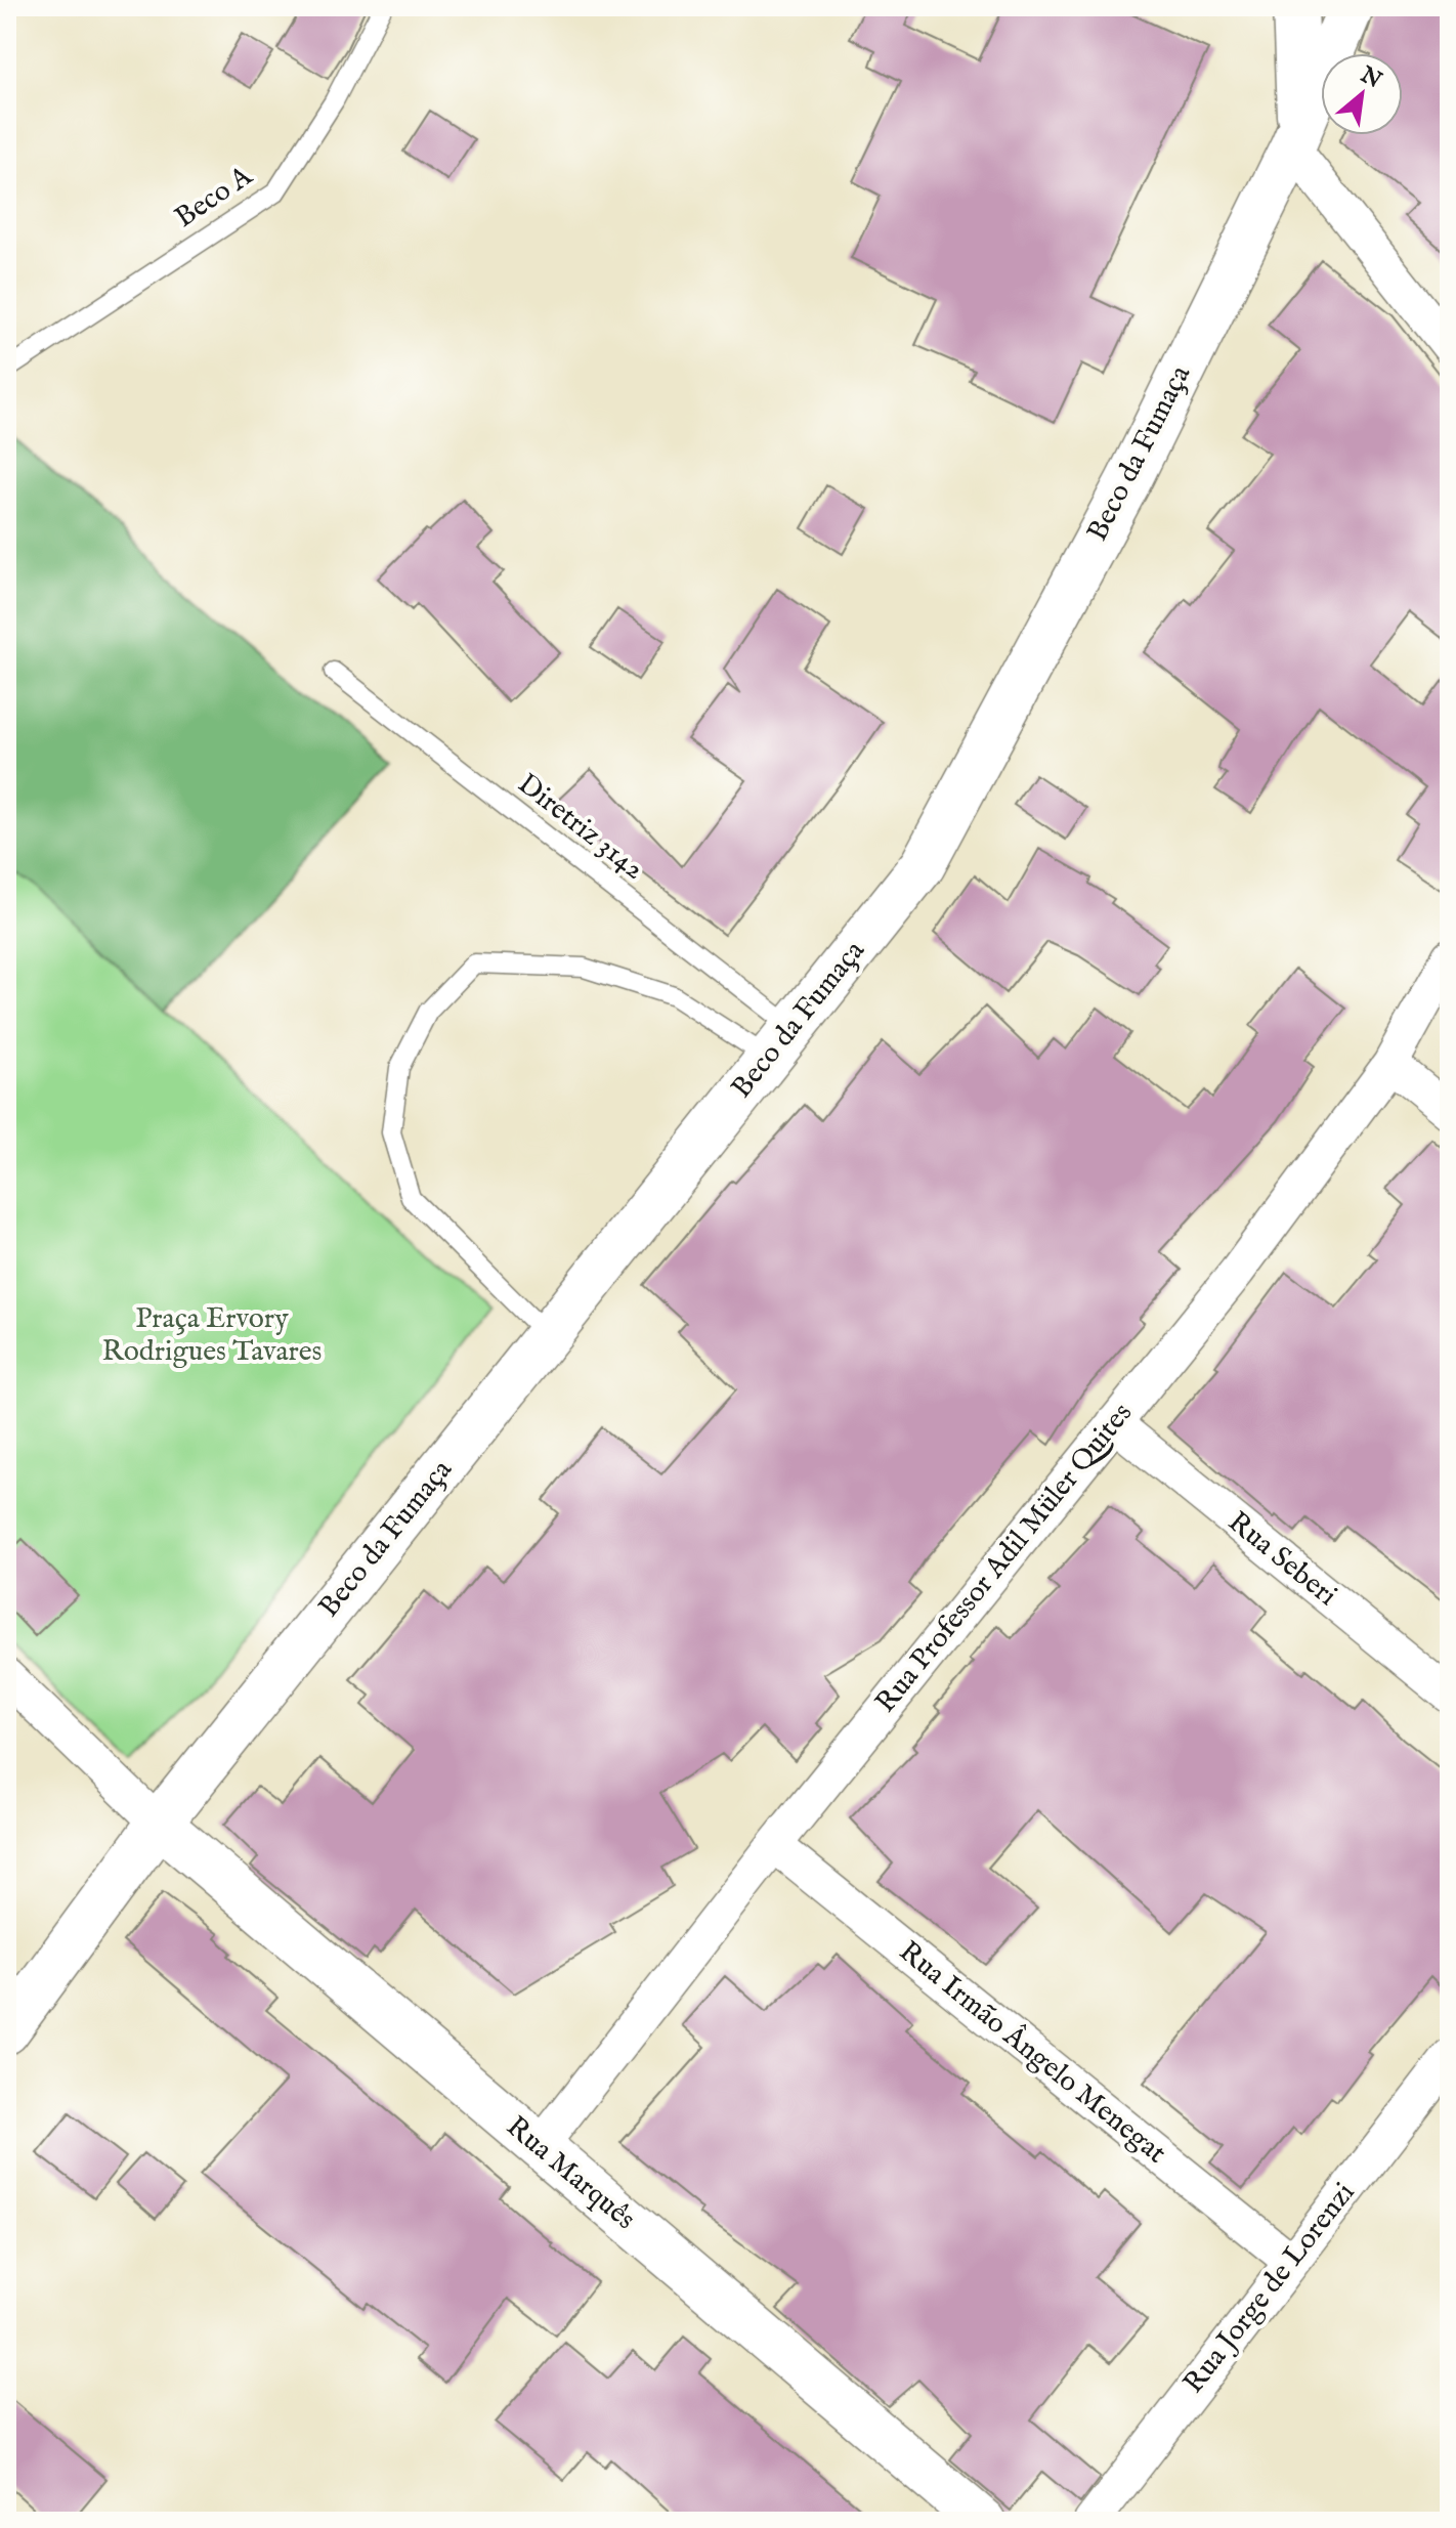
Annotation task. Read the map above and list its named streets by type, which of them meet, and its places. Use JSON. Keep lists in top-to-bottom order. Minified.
{"streets":{"main road":["Beco da Fumaça","Rua Marquês"],"street":["Rua Professor Adil Müler Quites","Rua Seberi","Rua Irmão Ângelo Menegat","Rua Jorge de Lorenzi"],"lane":["Beco A","Diretriz 3142"]},"crossings":[["Beco da Fumaça","Diretriz 3142"],["Beco da Fumaça","Rua Marquês"],["Rua Professor Adil Müler Quites","Rua Seberi"],["Rua Professor Adil Müler Quites","Rua Irmão Ângelo Menegat"],["Rua Professor Adil Müler Quites","Rua Marquês"],["Rua Irmão Ângelo Menegat","Rua Jorge de Lorenzi"]],"parks":["Praça Ervory Rodrigues Tavares"],"north":"top right"}
